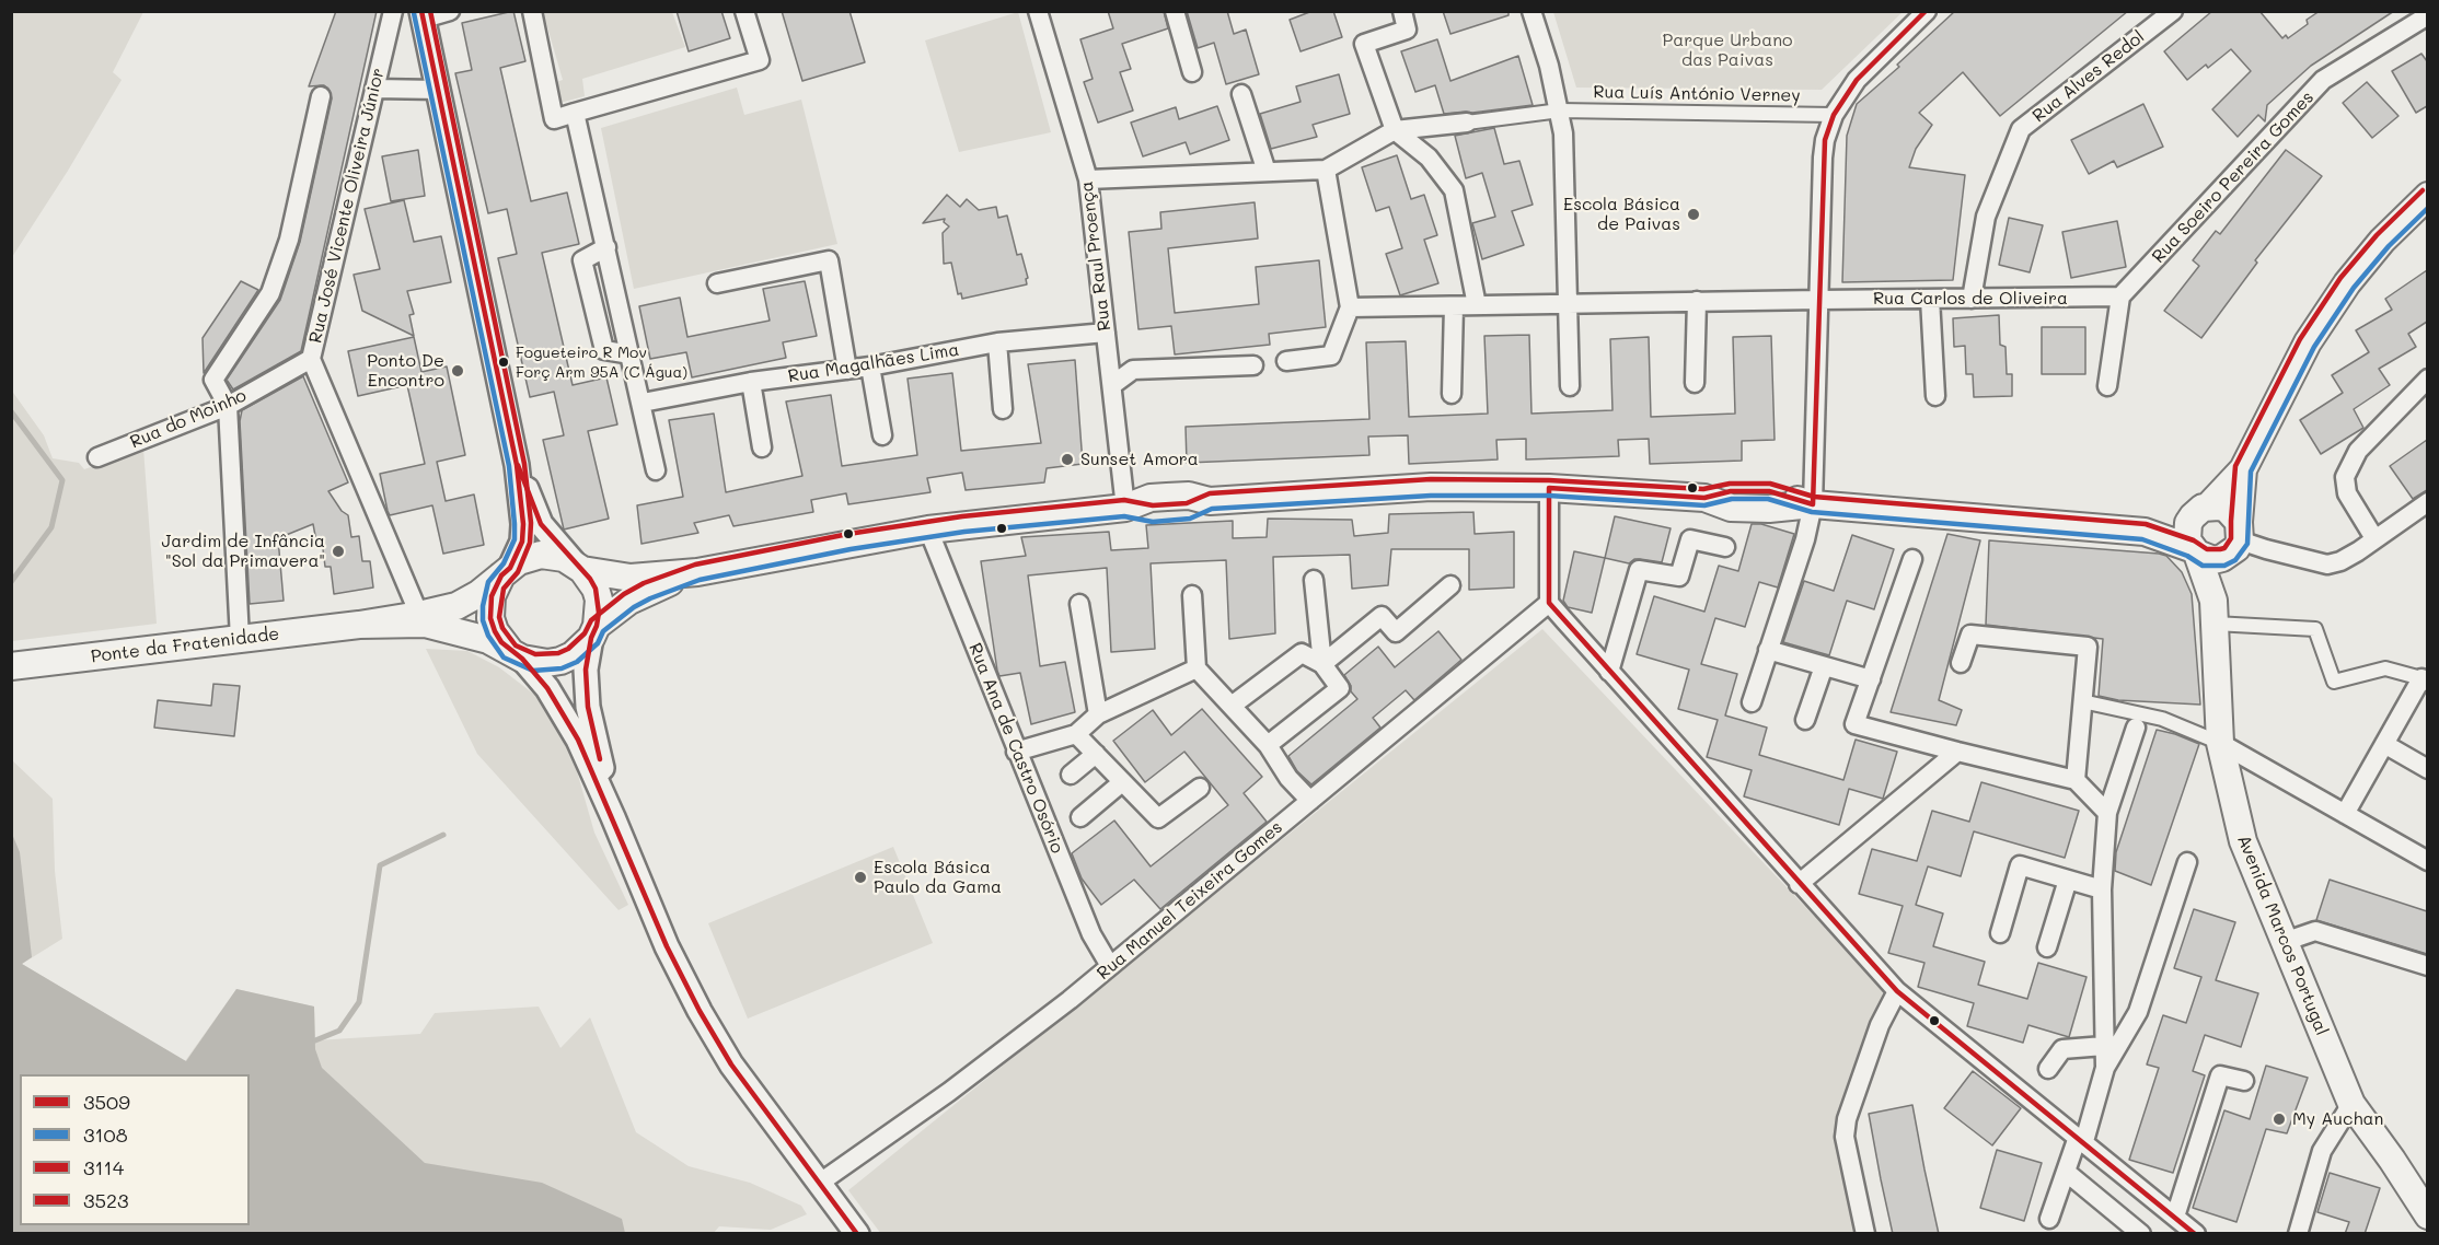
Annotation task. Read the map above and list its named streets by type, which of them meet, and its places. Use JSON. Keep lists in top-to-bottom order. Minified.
{"streets":{"main road":["Ponte da Fratenidade","Avenida Marcos Portugal"],"street":["Rua Alves Redol","Rua Luís António Verney","Rua Soeiro Pereira Gomes","Rua José Vicente Oliveira Júnior","Rua Raul Proença","Rua Carlos de Oliveira","Rua Magalhães Lima","Rua do Moinho","Rua Ana de Castro Osório","Rua Manuel Teixeira Gomes"]},"crossings":[["Rua Alves Redol","Rua Carlos de Oliveira"],["Rua Soeiro Pereira Gomes","Rua Carlos de Oliveira"],["Rua José Vicente Oliveira Júnior","Rua do Moinho"],["Rua Raul Proença","Rua Magalhães Lima"],["Rua Ana de Castro Osório","Rua Manuel Teixeira Gomes"]],"parks":["Parque Urbano das Paivas"],"places":["Escola Básica de Paivas","Fogueteiro R Mov Forç Arm 95A (C Água)","Ponto De Encontro","Sunset Amora","Jardim de Infância \"Sol da Primavera\"","Escola Básica Paulo da Gama","My Auchan"],"lines":["transit line 3509","transit line 3114","transit line 3523","transit line 3108"],"legend":["3509","3108","3114","3523"]}
